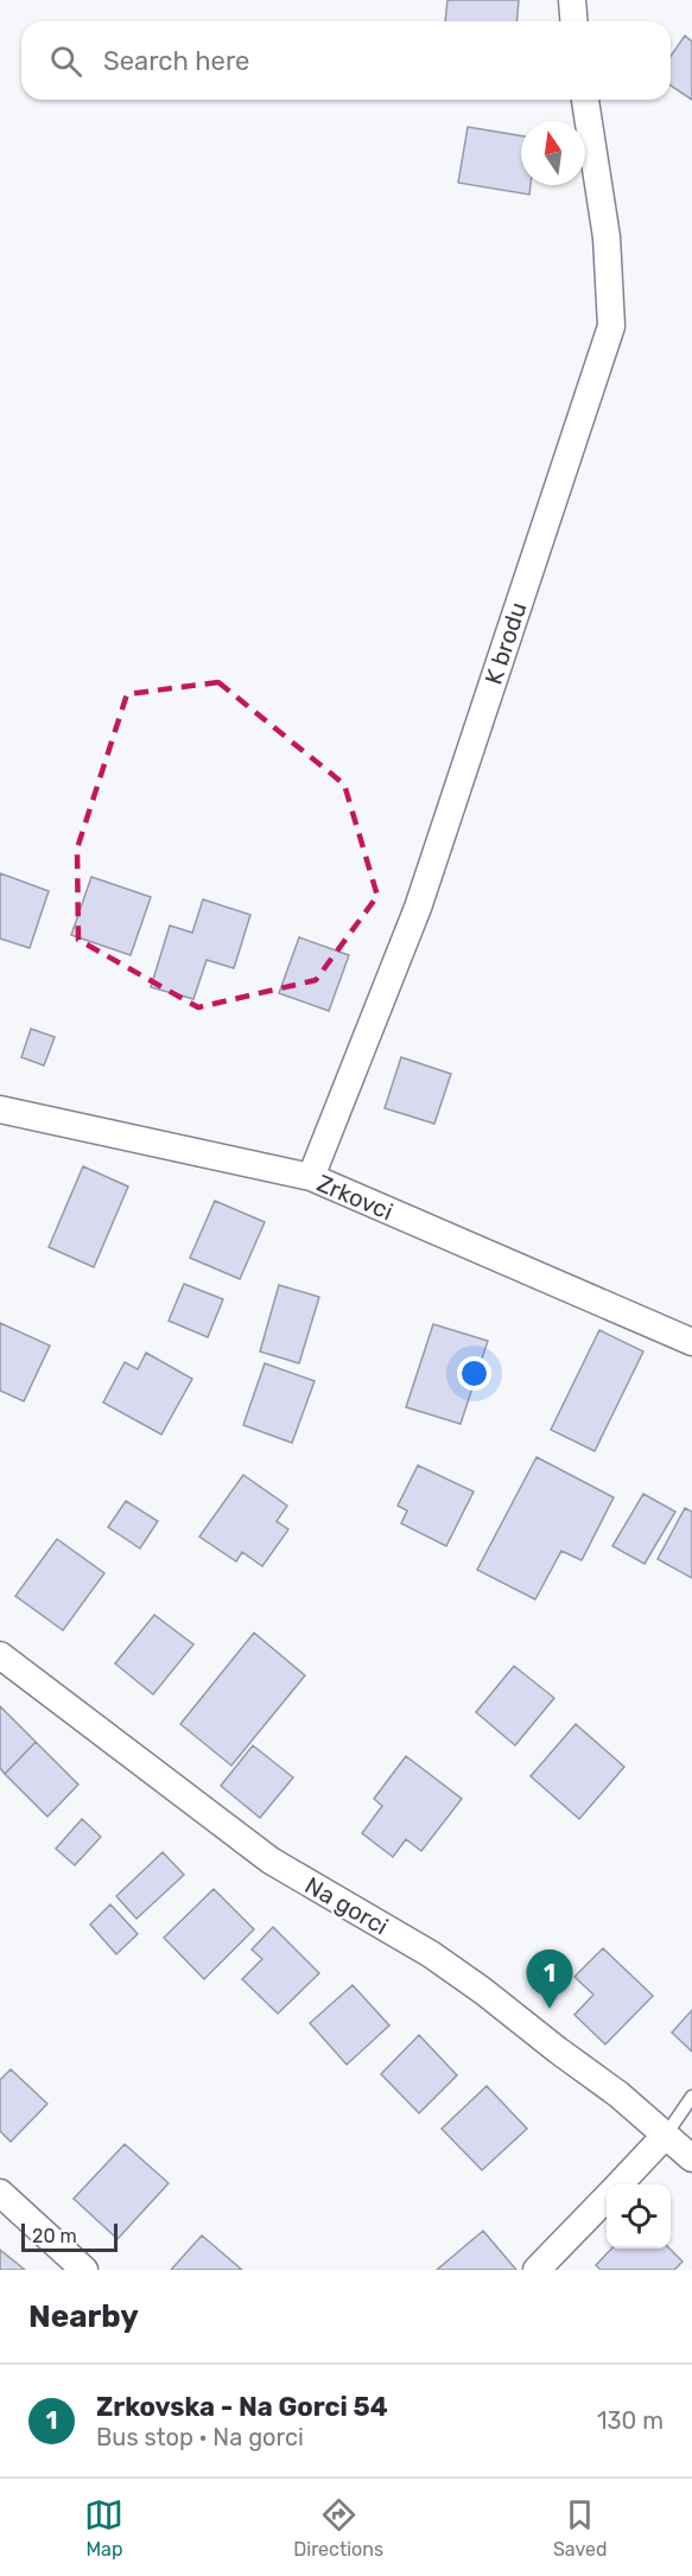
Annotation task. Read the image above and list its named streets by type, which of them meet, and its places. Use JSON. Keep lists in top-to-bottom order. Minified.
{"streets":{"street":["K brodu","Zrkovci","Na gorci"]},"crossings":[["K brodu","Zrkovci"]],"scale_bar":"20 m","north":"top","page":{"search":"Search here","pins":"1","scale":"20 m","heading":"Nearby","list":[{"mark":"1","name":"Zrkovska - Na Gorci 54","note":"Bus stop · Na gorci","value":"130 m"}],"nav":["Map","Directions","Saved"]}}
